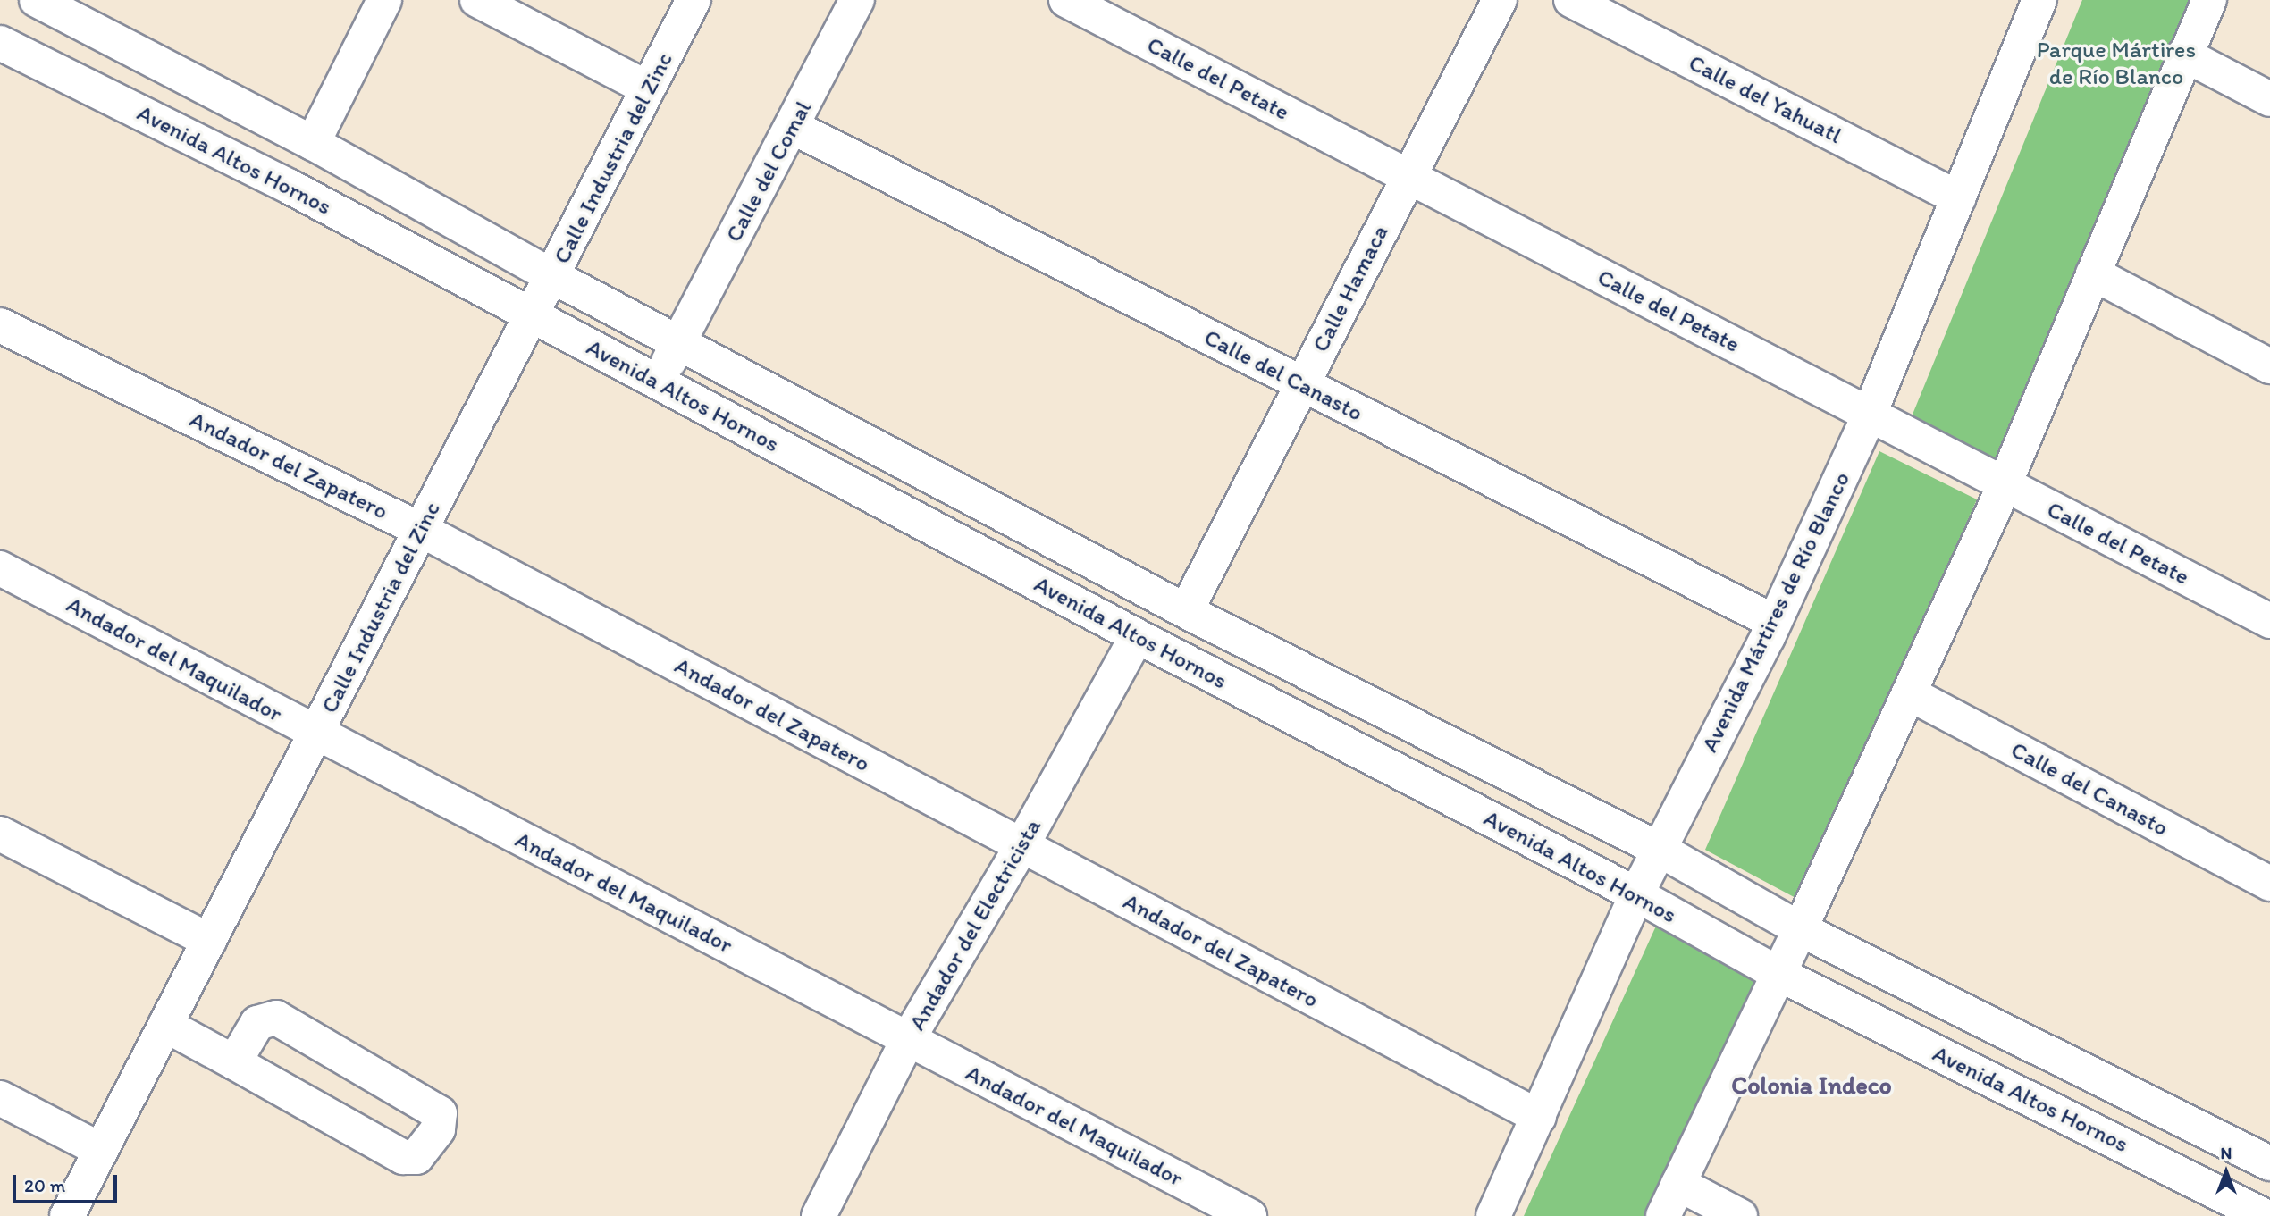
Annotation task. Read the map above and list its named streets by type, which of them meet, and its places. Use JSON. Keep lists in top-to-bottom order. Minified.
{"streets":{"street":["Calle del Petate","Calle del Yahuatl","Calle Industria del Zinc","Avenida Altos Hornos","Calle del Comal","Calle Hamaca","Calle del Canasto","Andador del Zapatero","Avenida Mártires de Río Blanco","Andador del Maquilador","Andador del Electricista"]},"crossings":[["Calle del Petate","Calle Hamaca"],["Calle del Petate","Avenida Mártires de Río Blanco"],["Calle del Yahuatl","Avenida Mártires de Río Blanco"],["Calle Industria del Zinc","Avenida Altos Hornos"],["Calle Industria del Zinc","Andador del Zapatero"],["Calle Industria del Zinc","Andador del Maquilador"],["Avenida Altos Hornos","Calle del Comal"],["Avenida Altos Hornos","Calle Hamaca"],["Avenida Altos Hornos","Avenida Mártires de Río Blanco"],["Avenida Altos Hornos","Andador del Electricista"],["Calle del Comal","Calle del Canasto"],["Calle Hamaca","Calle del Canasto"],["Calle del Canasto","Avenida Mártires de Río Blanco"],["Andador del Zapatero","Avenida Mártires de Río Blanco"],["Andador del Zapatero","Andador del Electricista"],["Andador del Maquilador","Andador del Electricista"]],"districts":["Colonia Indeco"],"parks":["Parque Mártires de Río Blanco"],"scale_bar":"20 m","north":"top"}
